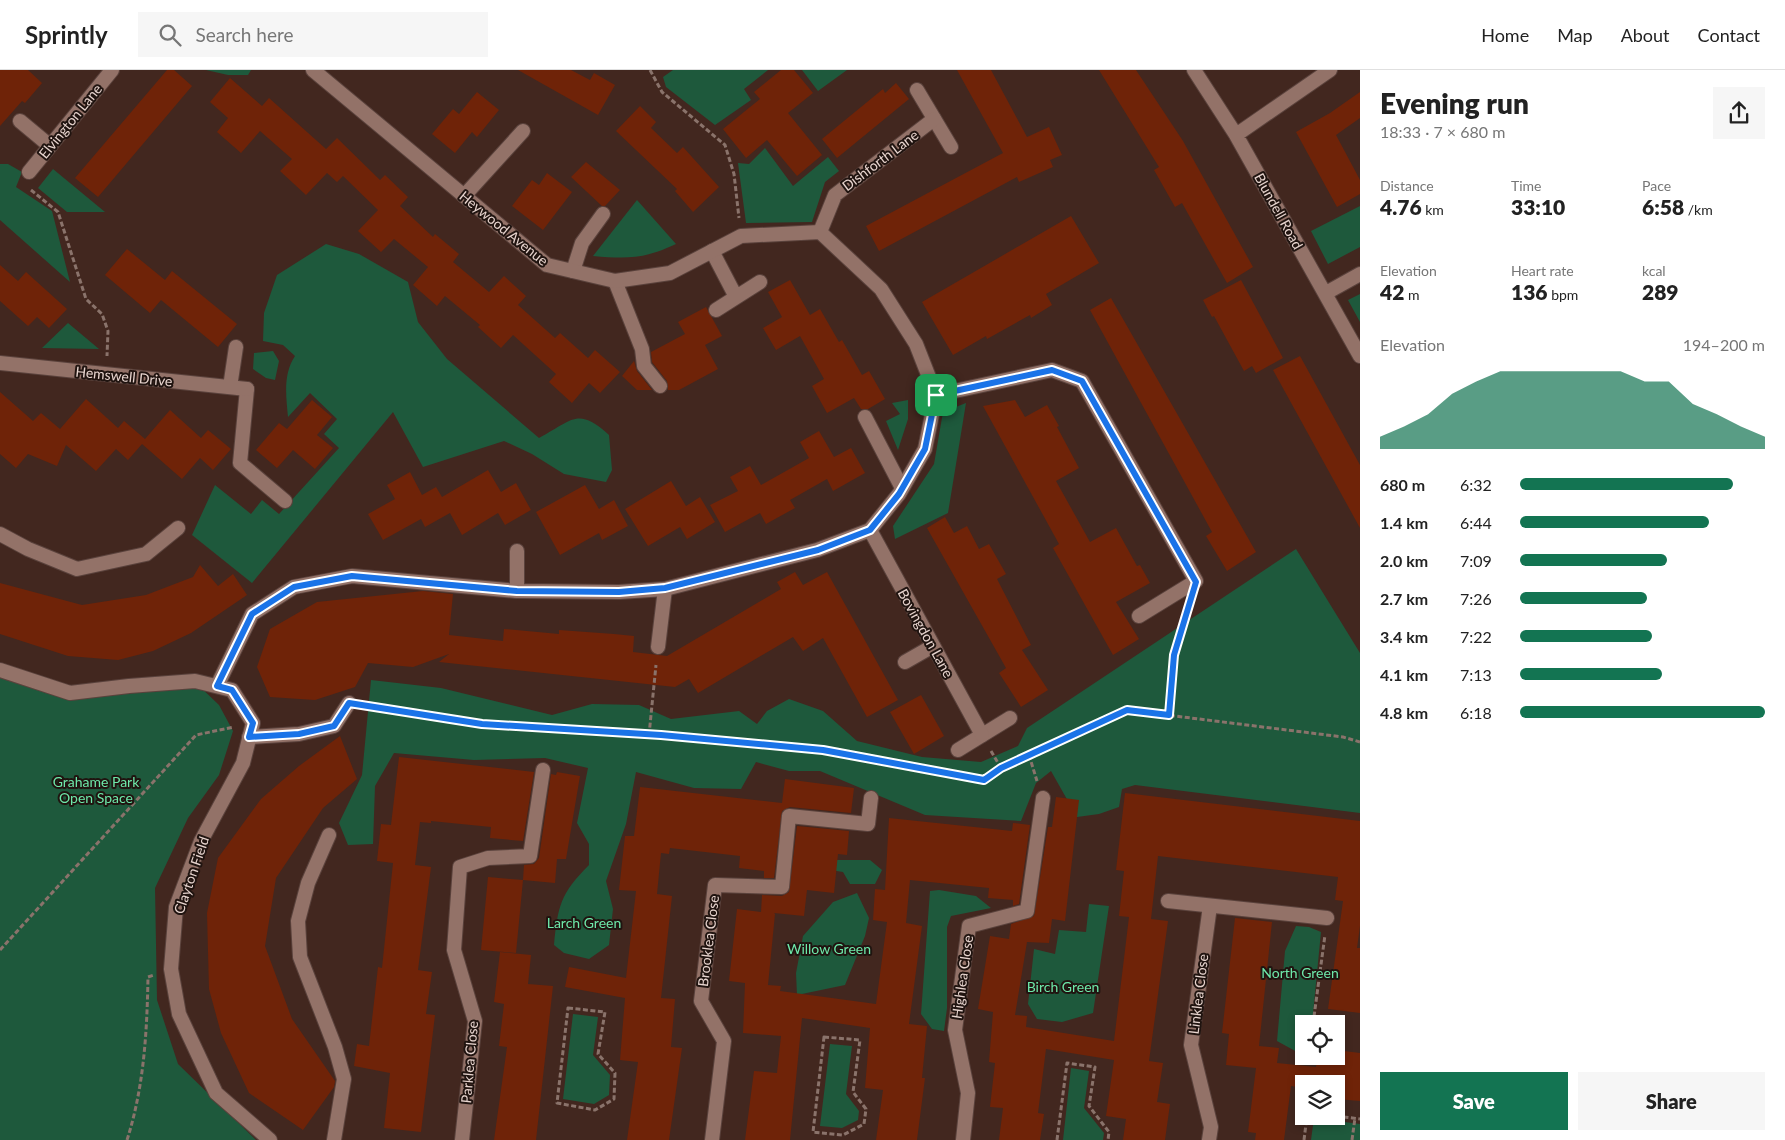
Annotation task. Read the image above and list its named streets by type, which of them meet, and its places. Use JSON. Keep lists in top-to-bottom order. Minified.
{"streets":{"street":["Elvington Lane","Dishforth Lane","Blundell Road","Heywood Avenue","Hemswell Drive","Bovingdon Lane","Clayton Field","Brooklea Close","Highlea Close","Linklea Close","Parklea Close"]},"crossings":[["Dishforth Lane","Heywood Avenue"]],"parks":["Grahame Park Open Space","Larch Green","Willow Green","North Green","Birch Green"],"page":{"header":"Sprintly","search":"Search here","nav":["Home","Map","About","Contact"],"heading":["Evening run","18:33 · 7 × 680 m"],"stats":[["Distance","4.76 km"],["Time","33:10"],["Pace","6:58 /km"],["Elevation","42 m"],["Heart rate","136 bpm"],["kcal","289"]],"chart":["Elevation","194–200 m"],"list":[{"name":"680 m","note":"6:32"},{"name":"1.4 km","note":"6:44"},{"name":"2.0 km","note":"7:09"},{"name":"2.7 km","note":"7:26"},{"name":"3.4 km","note":"7:22"},{"name":"4.1 km","note":"7:13"},{"name":"4.8 km","note":"6:18"}],"buttons":["Save","Share"]}}
